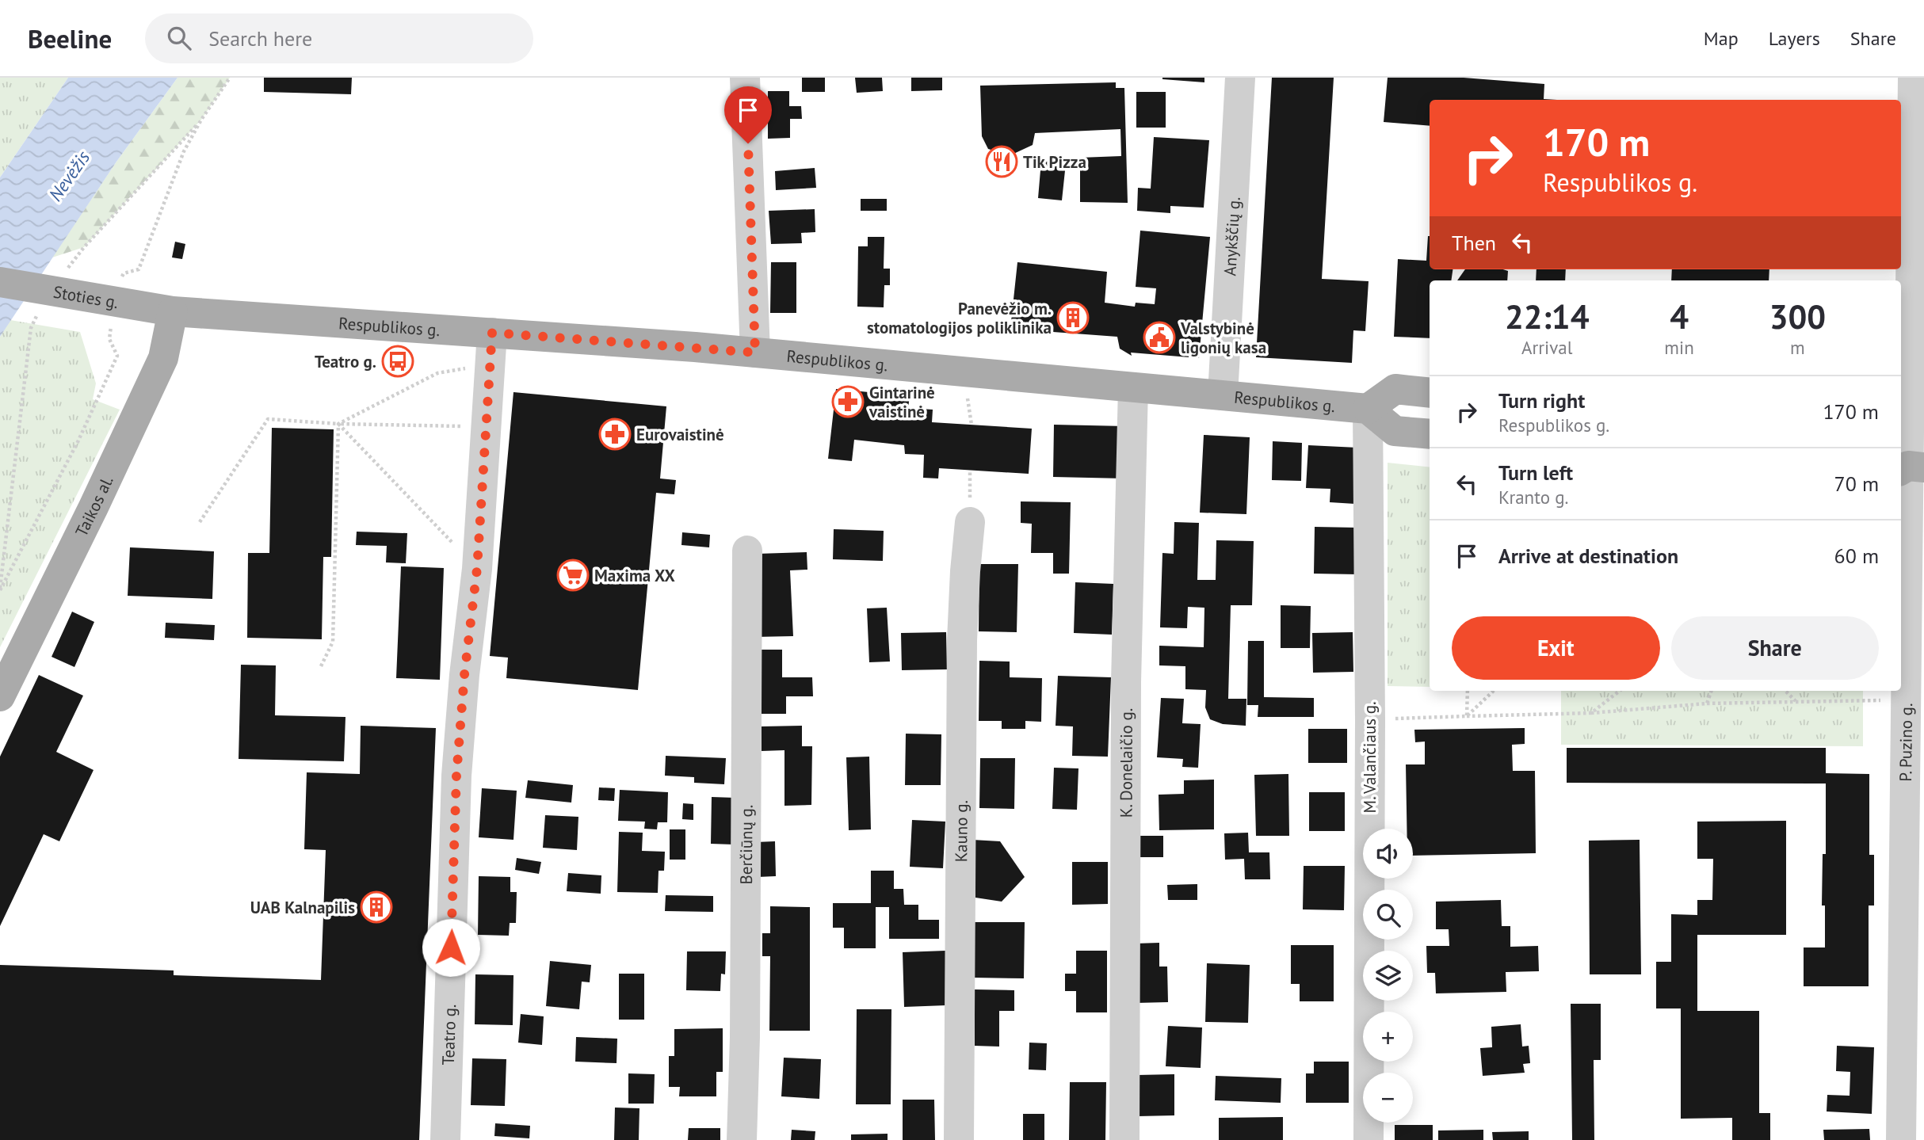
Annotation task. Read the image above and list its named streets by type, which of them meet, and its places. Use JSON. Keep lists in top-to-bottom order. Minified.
{"streets":{"main road":["Stoties g.","Respublikos g.","Taikos al."],"street":["Anykščių g.","P. Puzino g.","M. Valančiaus g.","K. Donelaičio g.","Kauno g.","Berčiūnų g.","Teatro g."]},"crossings":[["Anykščių g.","Respublikos g."],["Stoties g.","Respublikos g."],["Stoties g.","Taikos al."],["Respublikos g.","Taikos al."],["Respublikos g.","M. Valančiaus g."],["Respublikos g.","K. Donelaičio g."],["Respublikos g.","Teatro g."]],"water":["Nevėžis"],"places":{"restaurant":["Tik Pizza"],"building":["Panevėžio m. stomatologijos poliklinika","UAB Kalnapilis"],"public building":["Valstybinė ligonių kasa"],"bus stop":["Teatro g."],"pharmacy":["Gintarinė vaistinė","Eurovaistinė"],"supermarket":["Maxima XX"]},"page":{"header":"Beeline","search":"Search here","nav":["Map","Layers","Share"],"turn":["170 m","Respublikos g."],"then":"Then","eta":["22:14","Arrival","4","min","300","m"],"list":[{"name":"Turn right","note":"Respublikos g.","value":"170 m"},{"name":"Turn left","note":"Kranto g.","value":"70 m"},{"name":"Arrive at destination","value":"60 m"}],"buttons":["Exit","Share"],"map_buttons":["+","−"]}}
